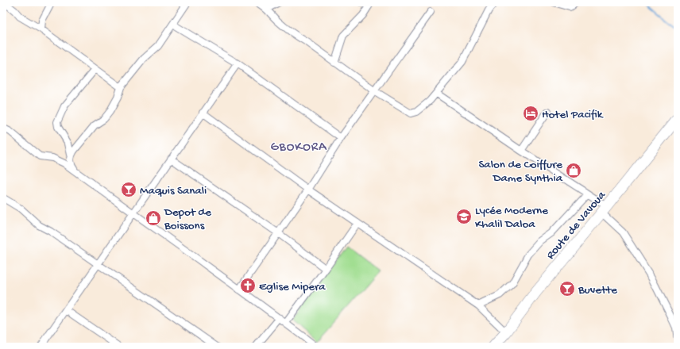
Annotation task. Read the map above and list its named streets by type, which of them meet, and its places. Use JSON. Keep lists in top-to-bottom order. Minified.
{"streets":{"main road":["Route de Vavoua"]},"districts":["GBOKORA"],"places":{"hotel":["Hotel Pacifik"],"shop":["Salon de Coiffure Dame Synthia","Depot de Boissons"],"bar":["Maquis Sanali","Buvette"],"school or university":["Lycée Moderne Khalil Daloa"],"church":["Eglise Mipera"]}}
